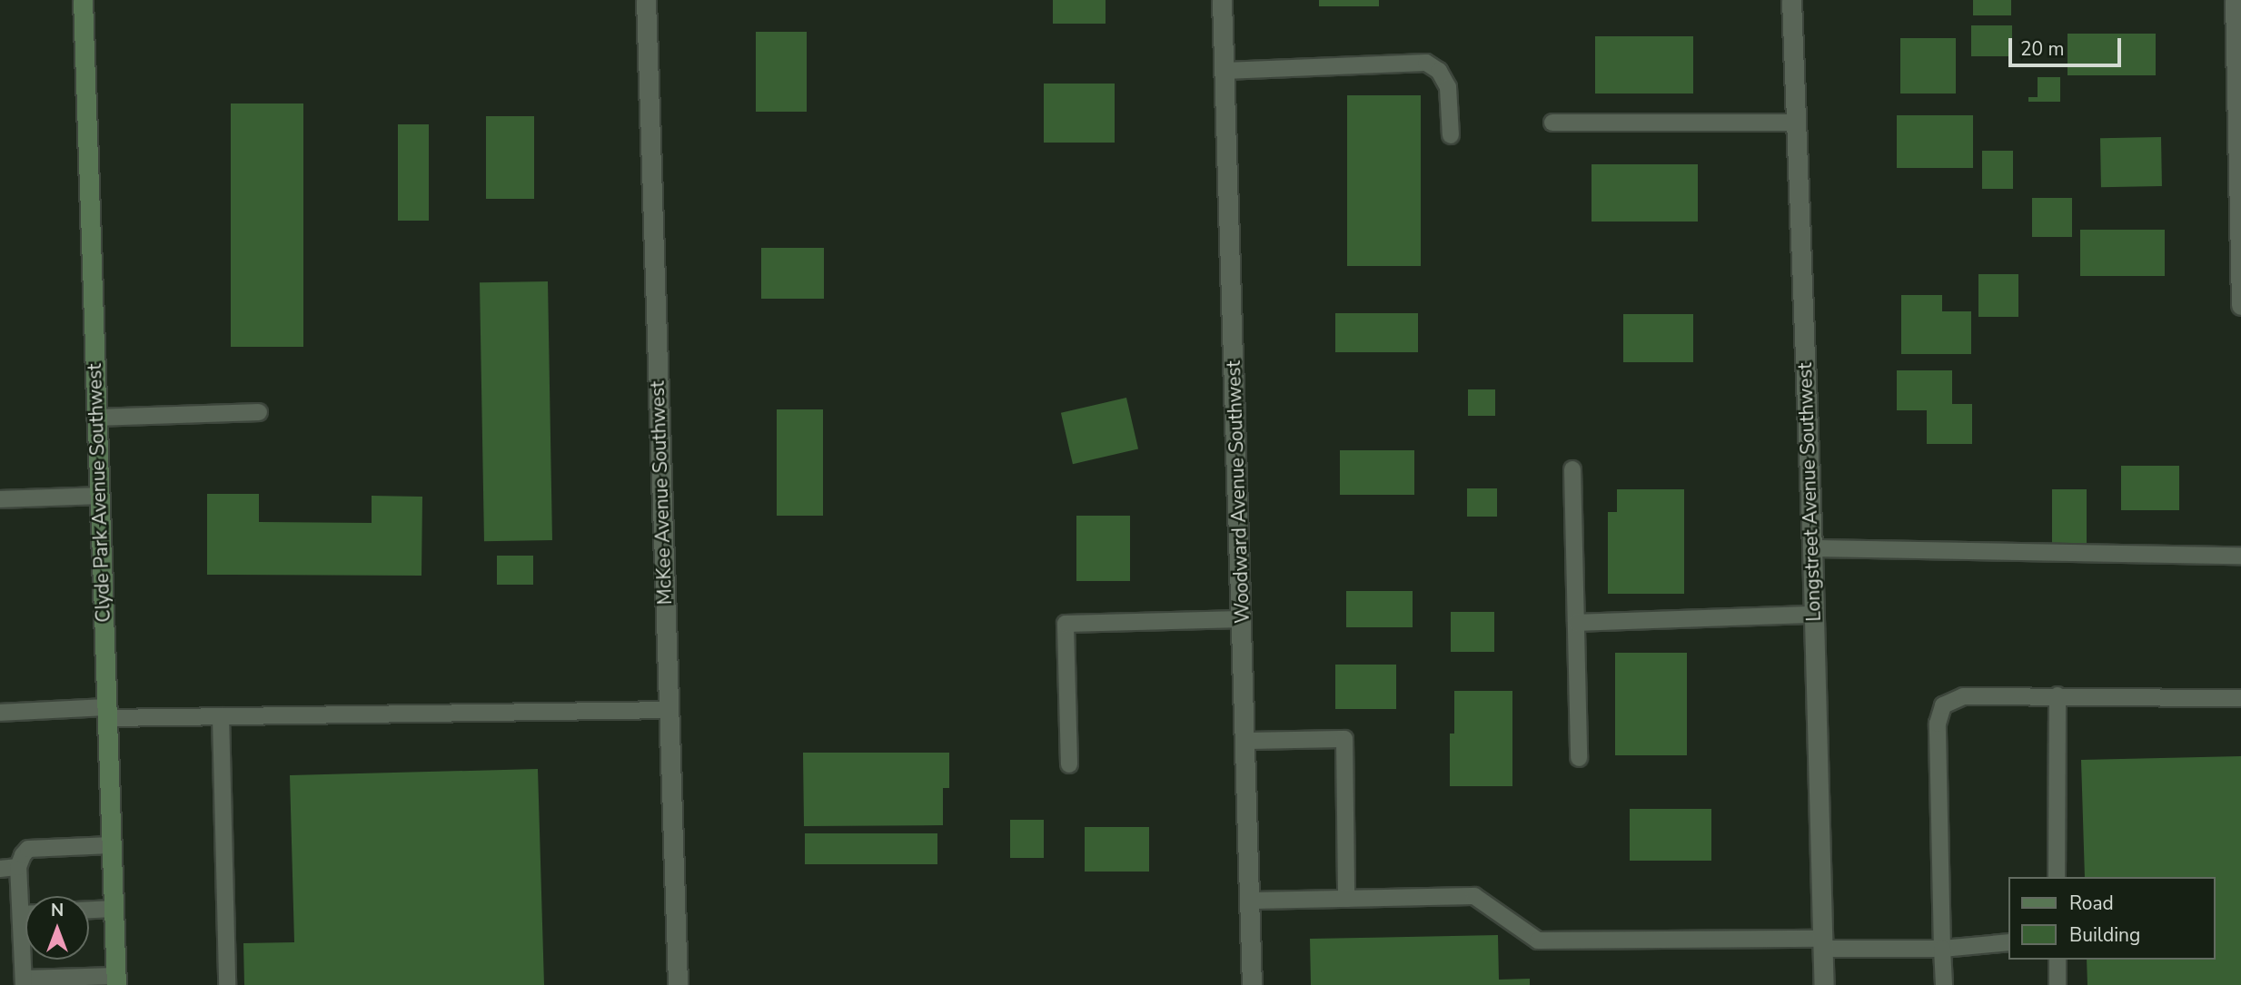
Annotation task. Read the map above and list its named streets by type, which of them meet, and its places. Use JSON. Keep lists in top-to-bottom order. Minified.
{"streets":{"main road":["Clyde Park Avenue Southwest"],"street":["Woodward Avenue Southwest","Longstreet Avenue Southwest","McKee Avenue Southwest"]},"legend":["Road","Building"],"scale_bar":"20 m","north":"top"}
